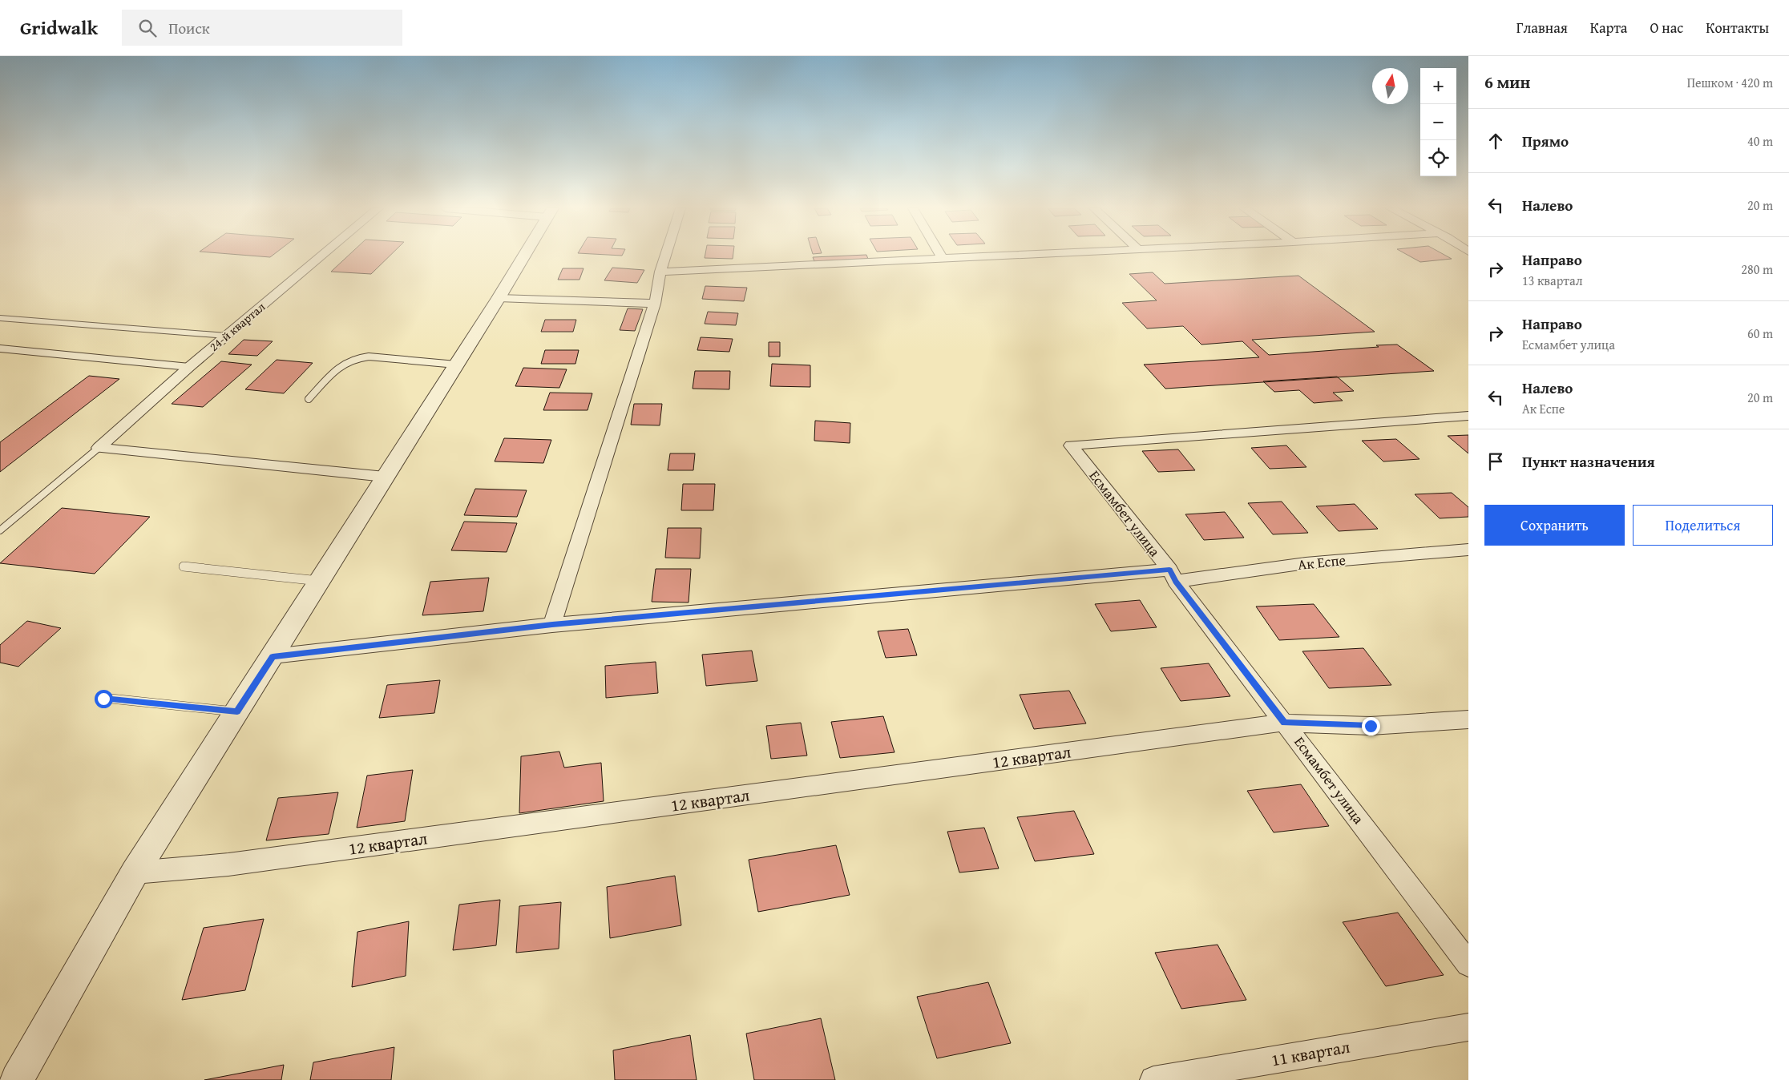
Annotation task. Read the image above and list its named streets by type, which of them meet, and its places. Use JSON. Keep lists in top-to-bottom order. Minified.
{"streets":{"street":["24-й квартал","Есмамбет улица","Ак Еспе","12 квартал","11 квартал"]},"crossings":[["Есмамбет улица","Ак Еспе"],["Есмамбет улица","12 квартал"]],"north":"top","page":{"header":"Gridwalk","search":"Поиск","nav":["Главная","Карта","О нас","Контакты"],"heading":["6 мин","Пешком · 420 m"],"map_buttons":["+","−"],"list":[["Прямо","40 m"],["Налево","20 m"],["Направо","13 квартал","280 m"],["Направо","Есмамбет улица","60 m"],["Налево","Ак Еспе","20 m"],"Пункт назначения"],"buttons":["Сохранить","Поделиться"]}}
